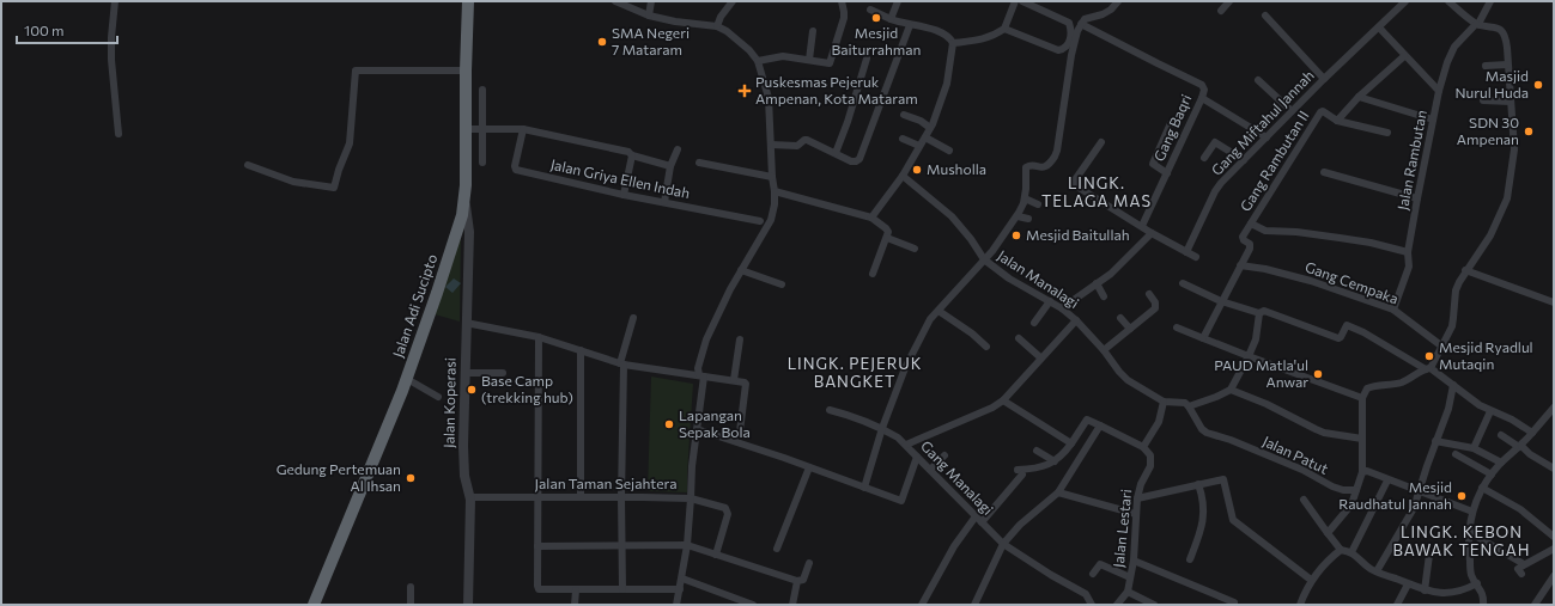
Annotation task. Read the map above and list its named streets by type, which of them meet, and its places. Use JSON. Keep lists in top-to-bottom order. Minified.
{"streets":{"highway":["Jalan Adi Sucipto"],"street":["Gang Miftahul Jannah","Gang Baqri","Jalan Rambutan","Gang Rambutan II","Jalan Griya Ellen Indah","Jalan Manalagi","Gang Cempaka","Jalan Koperasi","Jalan Patut","Gang Manalagi","Jalan Taman Sejahtera","Jalan Lestari"]},"crossings":[["Jalan Rambutan","Gang Cempaka"],["Gang Rambutan II","Gang Cempaka"],["Jalan Griya Ellen Indah","Jalan Adi Sucipto"],["Jalan Adi Sucipto","Jalan Koperasi"],["Jalan Koperasi","Jalan Taman Sejahtera"]],"districts":["LINGK. TELAGA MAS","LINGK. PEJERUK BANGKET","LINGK. KEBON BAWAK TENGAH"],"places":{"other":["Mesjid Baiturrahman","SMA Negeri 7 Mataram","Masjid Nurul Huda","SDN 30 Ampenan","Musholla","Mesjid Baitullah","Mesjid Ryadlul Mutaqin","PAUD Matla'ul Anwar","Base Camp (trekking hub)","Lapangan Sepak Bola","Gedung Pertemuan Al Ihsan","Mesjid Raudhatul Jannah"],"health":["Puskesmas Pejeruk Ampenan, Kota Mataram"]},"scale_bar":"100 m"}
